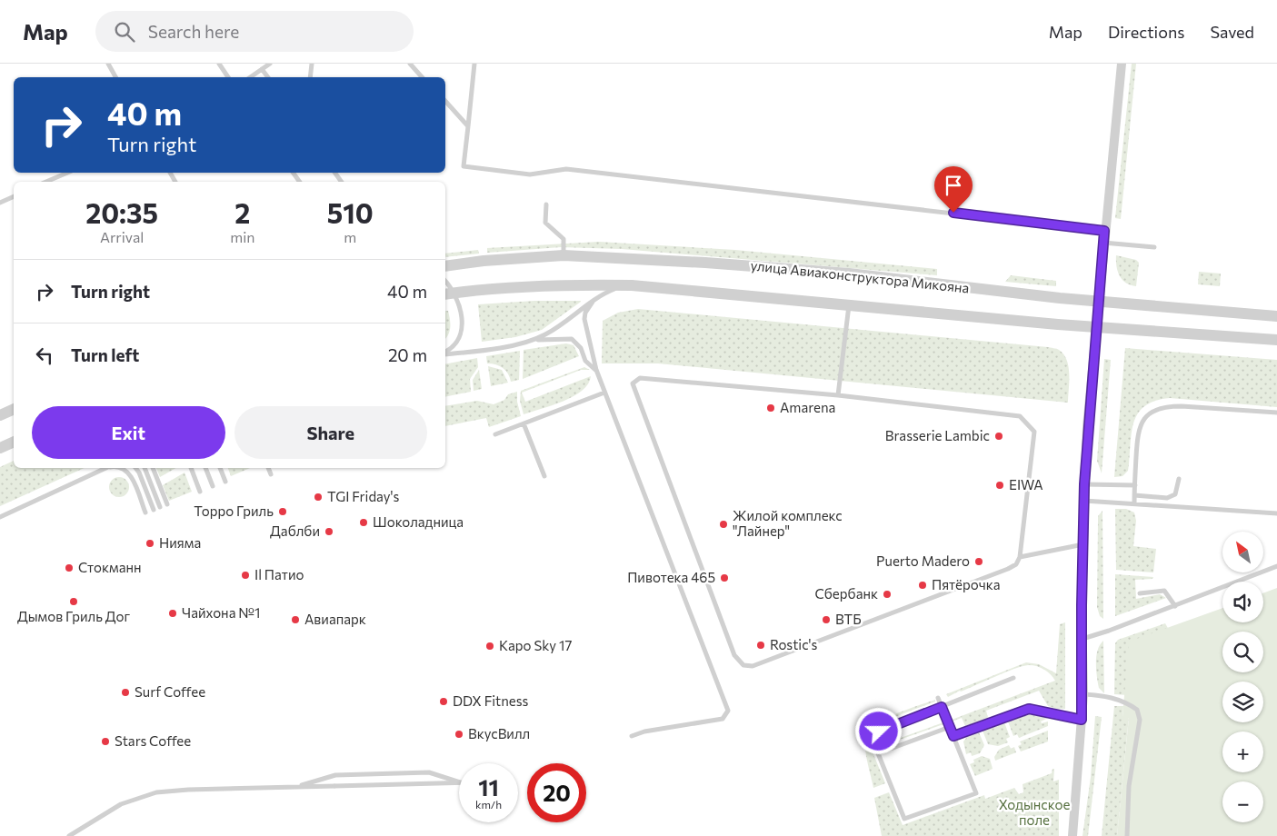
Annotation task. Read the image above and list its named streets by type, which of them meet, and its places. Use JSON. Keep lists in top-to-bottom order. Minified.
{"streets":{"street":["улица Авиаконструктора Микояна"]},"parks":["Ходынское поле"],"places":["Amarena","Brasserie Lambic","EIWA","TGI Friday's","Торро Гриль","Шоколадница","Жилой комплекс \"Лайнер\"","Даблби","Нияма","Puerto Madero","Стокманн","Il Патио","Пивотека 465","Пятёрочка","Сбербанк","Дымов Гриль Дог","Чайхона №1","Авиапарк","ВТБ","Rostic's","Каро Sky 17","Surf Coffee","DDX Fitness","ВкусВилл","Stars Coffee"],"north":"top left","page":{"header":"Map","search":"Search here","nav":["Map","Directions","Saved"],"turn":["40 m","Turn right"],"eta":["20:35","Arrival","2","min","510","m"],"list":[{"name":"Turn right","value":"40 m"},{"name":"Turn left","value":"20 m"}],"buttons":["Exit","Share"],"map_buttons":["+","−"],"speed":"11 km/h","limit":"20"}}
